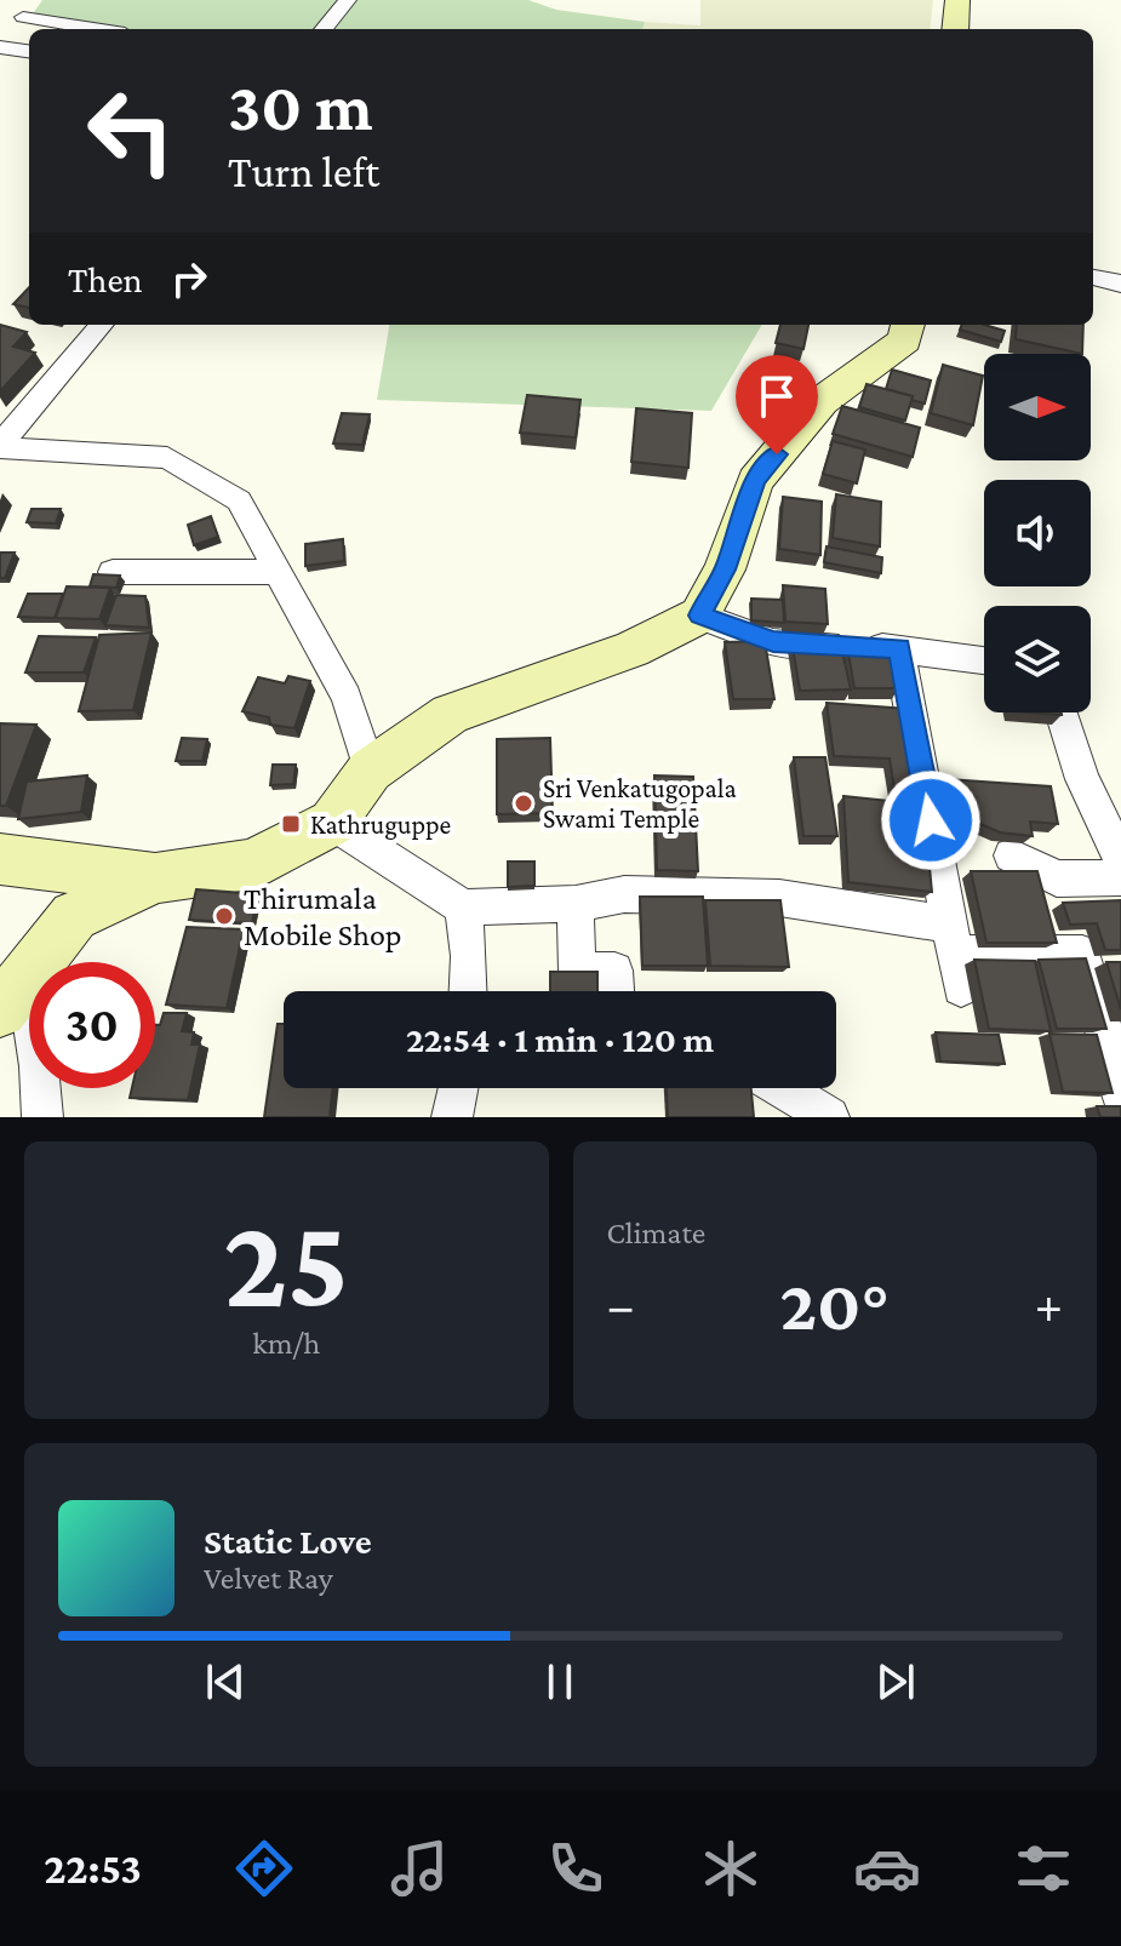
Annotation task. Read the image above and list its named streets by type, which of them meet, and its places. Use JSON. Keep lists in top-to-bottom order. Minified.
{"places":{"other":["Sri Venkatugopala Swami Temple","Thirumala Mobile Shop"],"transit":["Kathruguppe"]},"north":"right","page":{"turn":["30 m","Turn left"],"then":"Then","limit":"30","trip":"22:54 · 1 min · 120 m","tile":[["25","km/h"],"Climate"],"heat":["−","20°","+"],"song":["Static Love","Velvet Ray"],"tabs":"22:53"}}
